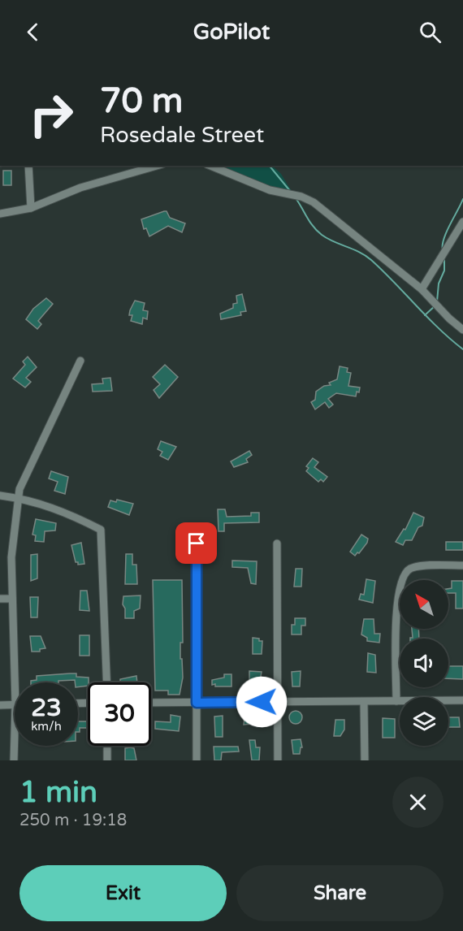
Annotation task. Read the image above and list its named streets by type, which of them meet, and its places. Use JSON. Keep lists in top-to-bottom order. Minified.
{"north":"top left","page":{"header":"GoPilot","turn":["70 m","Rosedale Street"],"speed":"23 km/h","limit":"30","heading":["1 min","250 m · 19:18"],"buttons":["Exit","Share"]}}
